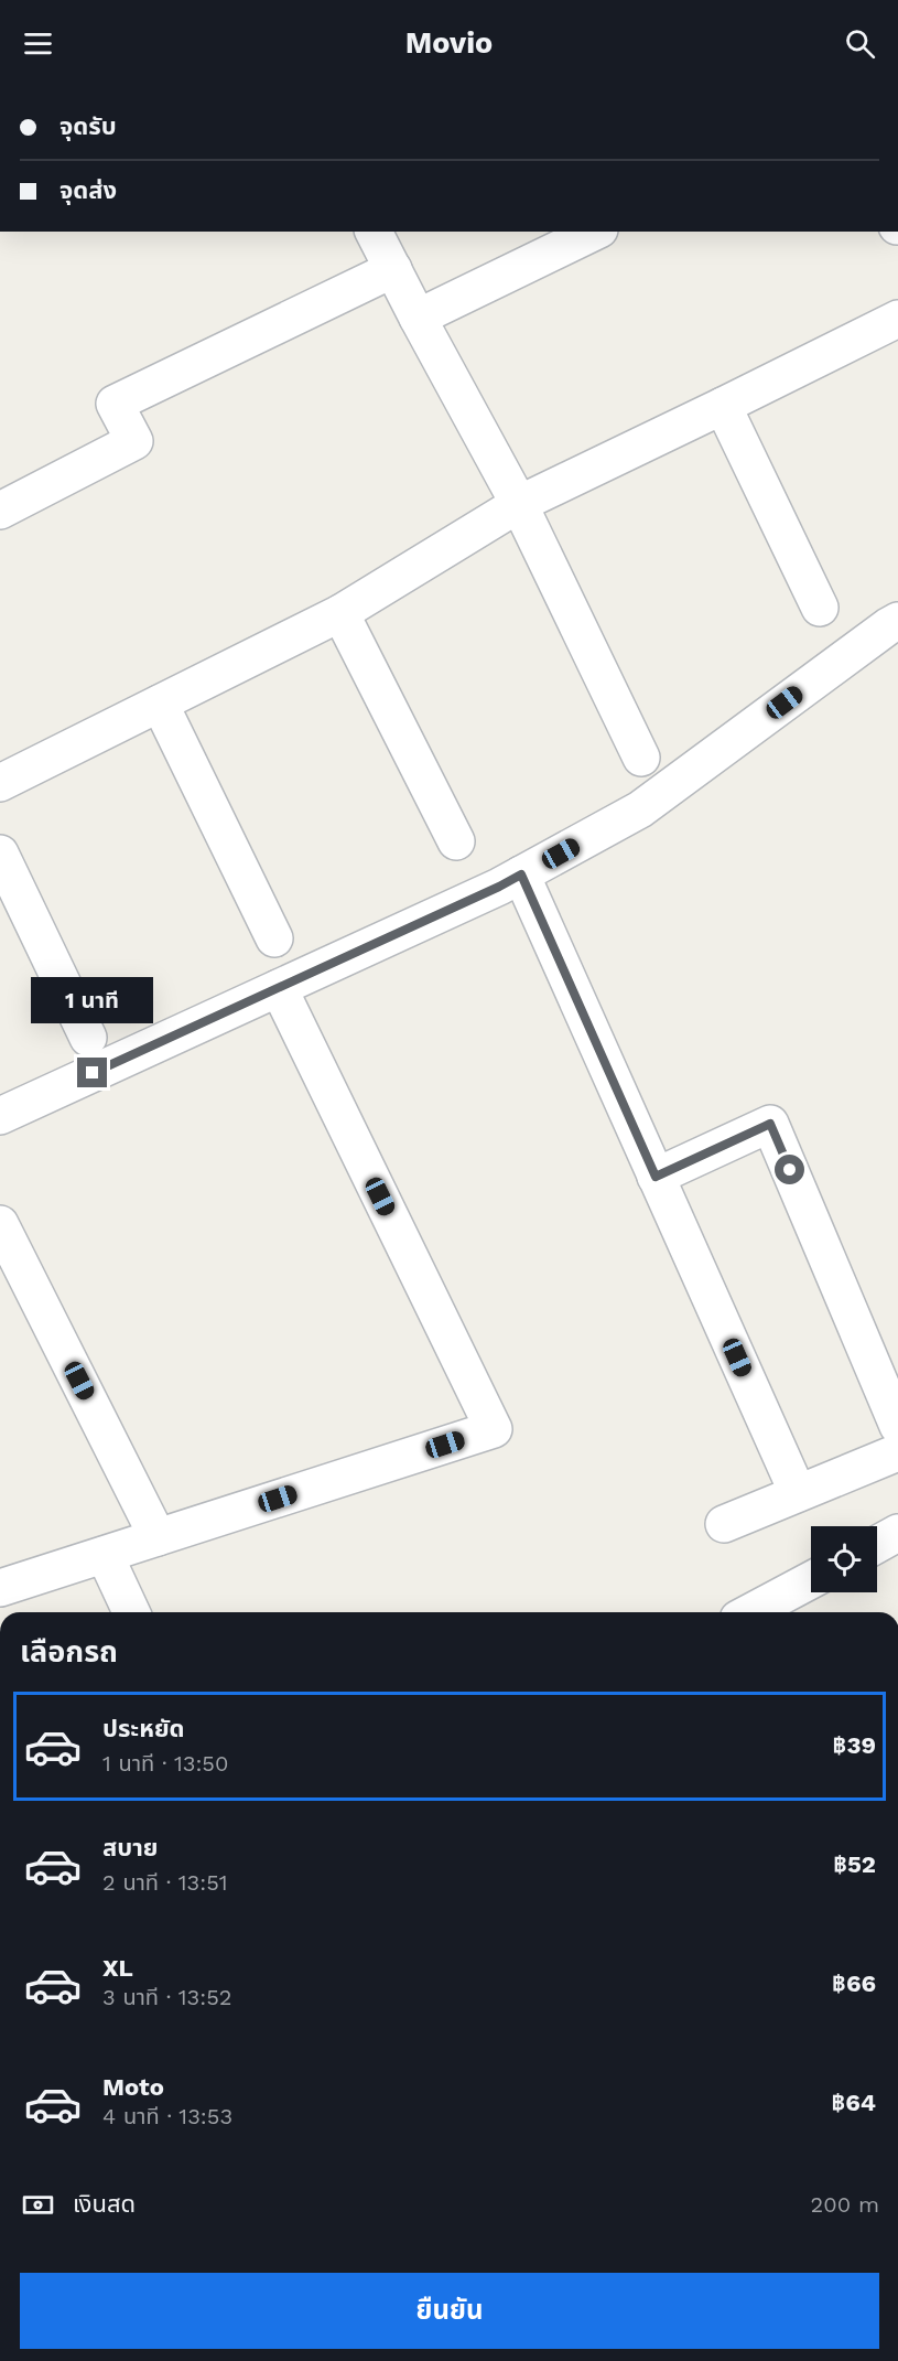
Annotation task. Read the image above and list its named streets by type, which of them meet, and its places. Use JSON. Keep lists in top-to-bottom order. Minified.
{"page":{"header":"Movio","banner":["จุดรับ","จุดส่ง"],"bubble":"1 นาที","heading":"เลือกรถ","list":[{"name":"ประหยัด","note":"1 นาที · 13:50","value":"฿39"},{"name":"สบาย","note":"2 นาที · 13:51","value":"฿52"},{"name":"XL","note":"3 นาที · 13:52","value":"฿66"},{"name":"Moto","note":"4 นาที · 13:53","value":"฿64"}],"pay":["เงินสด","200 m"],"buttons":"ยืนยัน"}}
